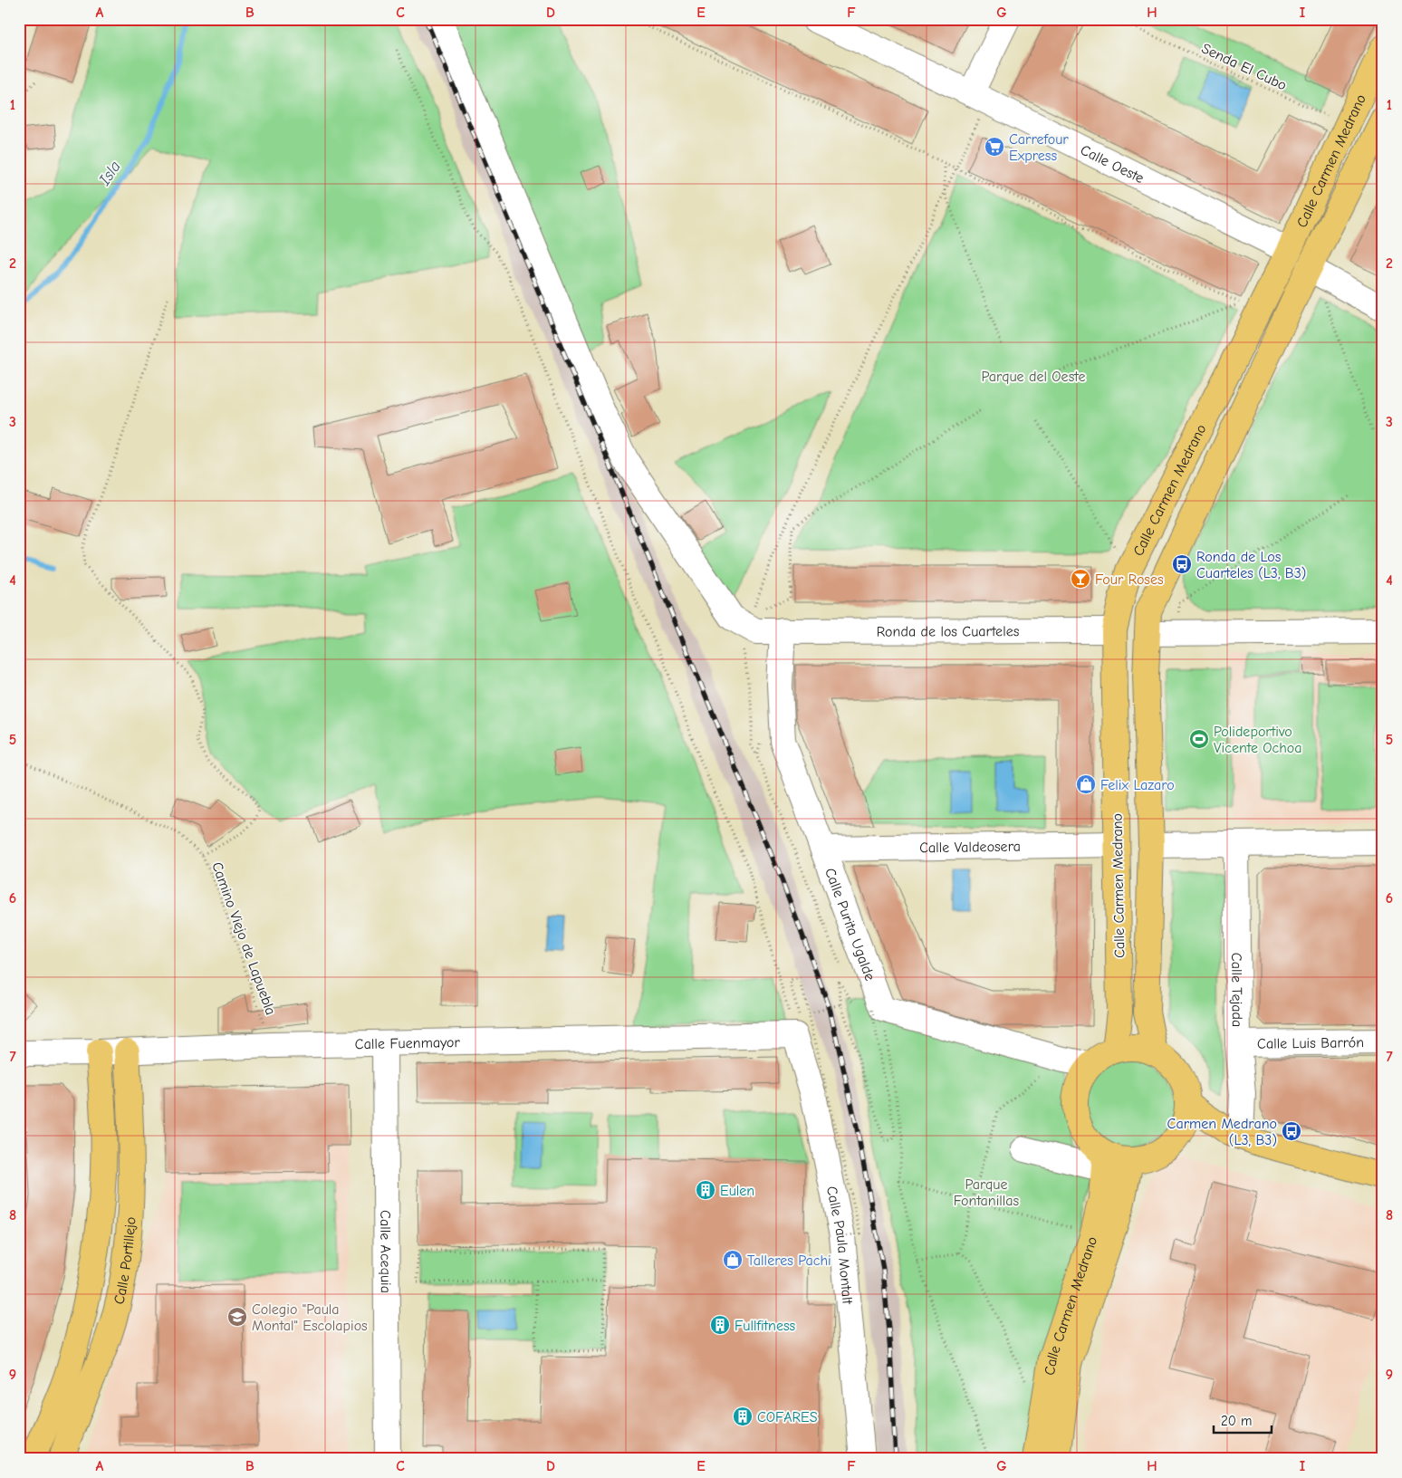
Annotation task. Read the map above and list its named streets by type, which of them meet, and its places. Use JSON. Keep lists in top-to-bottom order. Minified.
{"streets":{"main road":["Calle Carmen Medrano","Calle Portillejo"],"street":["Calle Oeste","Ronda de los Cuarteles","Calle Valdeosera","Calle Purita Ugalde","Calle Tejada","Calle Luis Barrón","Calle Fuenmayor","Calle Paula Montalt","Calle Acequia"],"path":["Senda El Cubo","Camino Viejo de Lapuebla"]},"crossings":[["Calle Carmen Medrano","Calle Oeste"],["Calle Carmen Medrano","Ronda de los Cuarteles"],["Calle Carmen Medrano","Calle Valdeosera"],["Ronda de los Cuarteles","Calle Purita Ugalde"],["Calle Valdeosera","Calle Purita Ugalde"],["Camino Viejo de Lapuebla","Calle Fuenmayor"],["Calle Tejada","Calle Luis Barrón"],["Calle Fuenmayor","Calle Paula Montalt"],["Calle Fuenmayor","Calle Acequia"],["Calle Fuenmayor","Calle Portillejo"]],"water":["Isla"],"parks":["Parque del Oeste","Parque Fontanillas"],"places":{"supermarket":["Carrefour Express"],"bus stop":["Ronda de Los Cuarteles (L3, B3)","Carmen Medrano (L3, B3)"],"bar":["Four Roses"],"sports":["Polideportivo Vicente Ochoa"],"shop":["Felix Lazaro","Talleres Pachi"],"building":["Eulen","Fullfitness","COFARES"],"school or university":["Colegio \"Paula Montal\" Escolapios"]},"scale_bar":"20 m","grid":{"columns":["A","B","C","D","E","F","G","H","I"],"rows":["1","2","3","4","5","6","7","8","9"]}}
